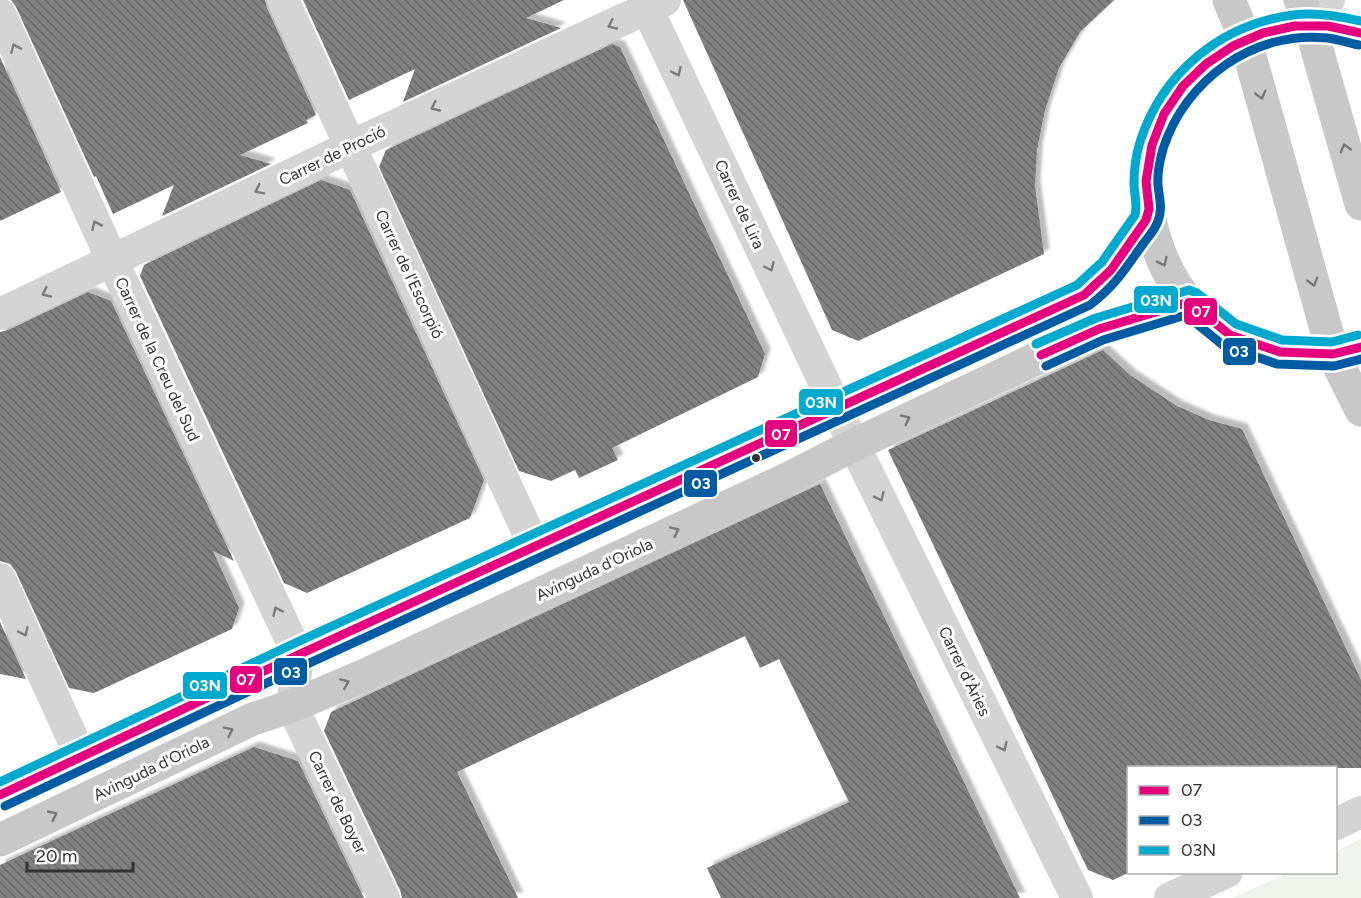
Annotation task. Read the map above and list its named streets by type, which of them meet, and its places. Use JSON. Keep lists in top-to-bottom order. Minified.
{"streets":{"main road":["Avinguda d'Oriola"],"street":["Carrer de Proció","Carrer de Lira","Carrer de l'Escorpió","Carrer de la Creu del Sud","Carrer d'Àries","Carrer de Boyer"]},"crossings":[["Carrer de Proció","Carrer de Lira"],["Carrer de Proció","Carrer de l'Escorpió"],["Carrer de Proció","Carrer de la Creu del Sud"],["Carrer de Lira","Avinguda d'Oriola"],["Carrer de Lira","Carrer d'Àries"],["Avinguda d'Oriola","Carrer d'Àries"],["Avinguda d'Oriola","Carrer de Boyer"]],"one_way":["Carrer de Proció","Carrer de Lira","Carrer de la Creu del Sud","Carrer d'Àries"],"lines":["transit line 03N","transit line 07","transit line 03"],"legend":["07","03","03N"],"scale_bar":"20 m"}
